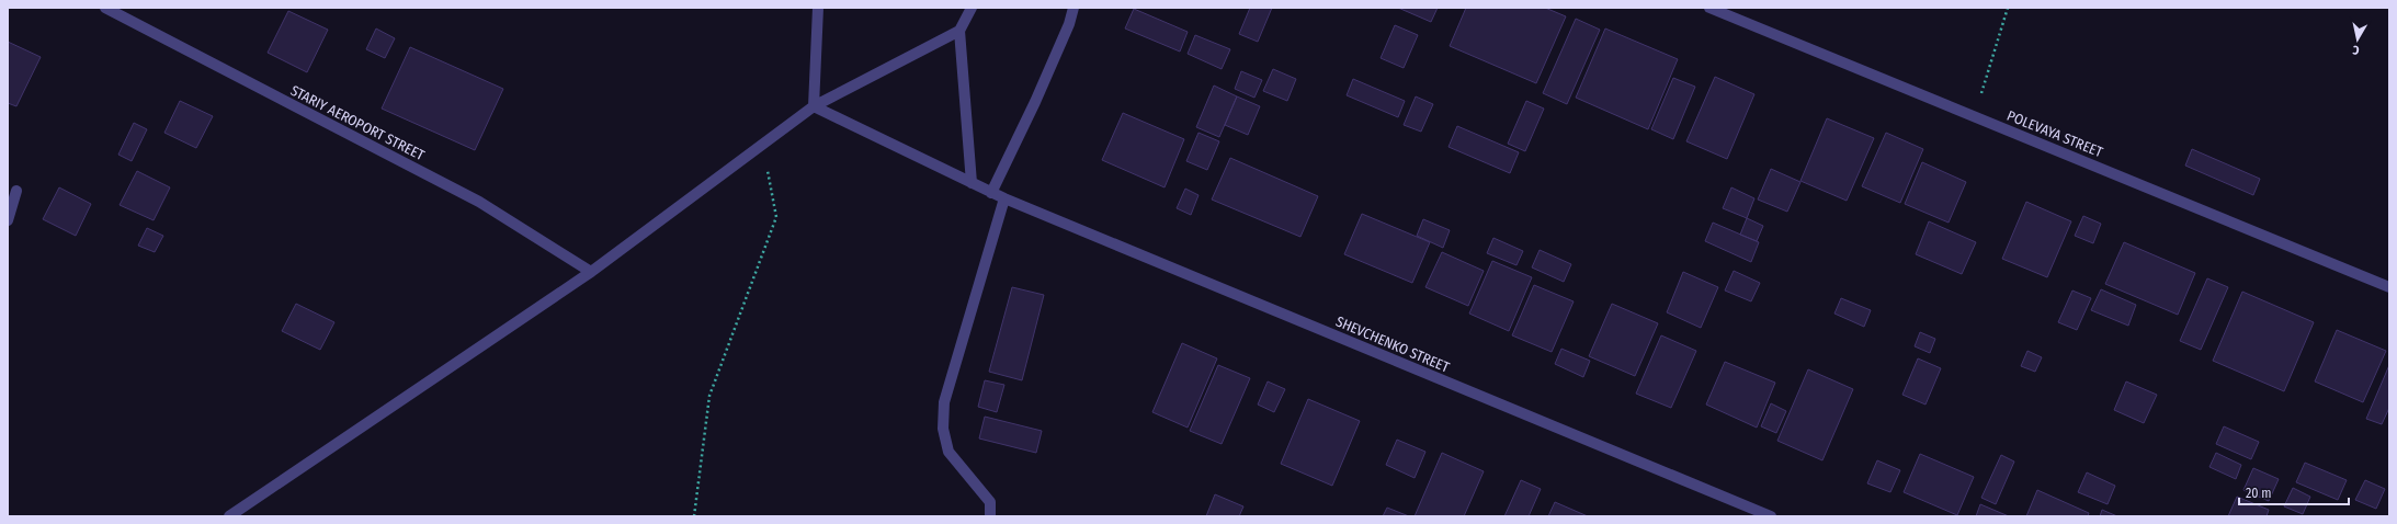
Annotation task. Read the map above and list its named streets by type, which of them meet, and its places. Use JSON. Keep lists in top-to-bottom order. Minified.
{"streets":{"street":["STARIY AEROPORT STREET","POLEVAYA STREET","SHEVCHENKO STREET"]},"scale_bar":"20 m","north":"bottom"}
